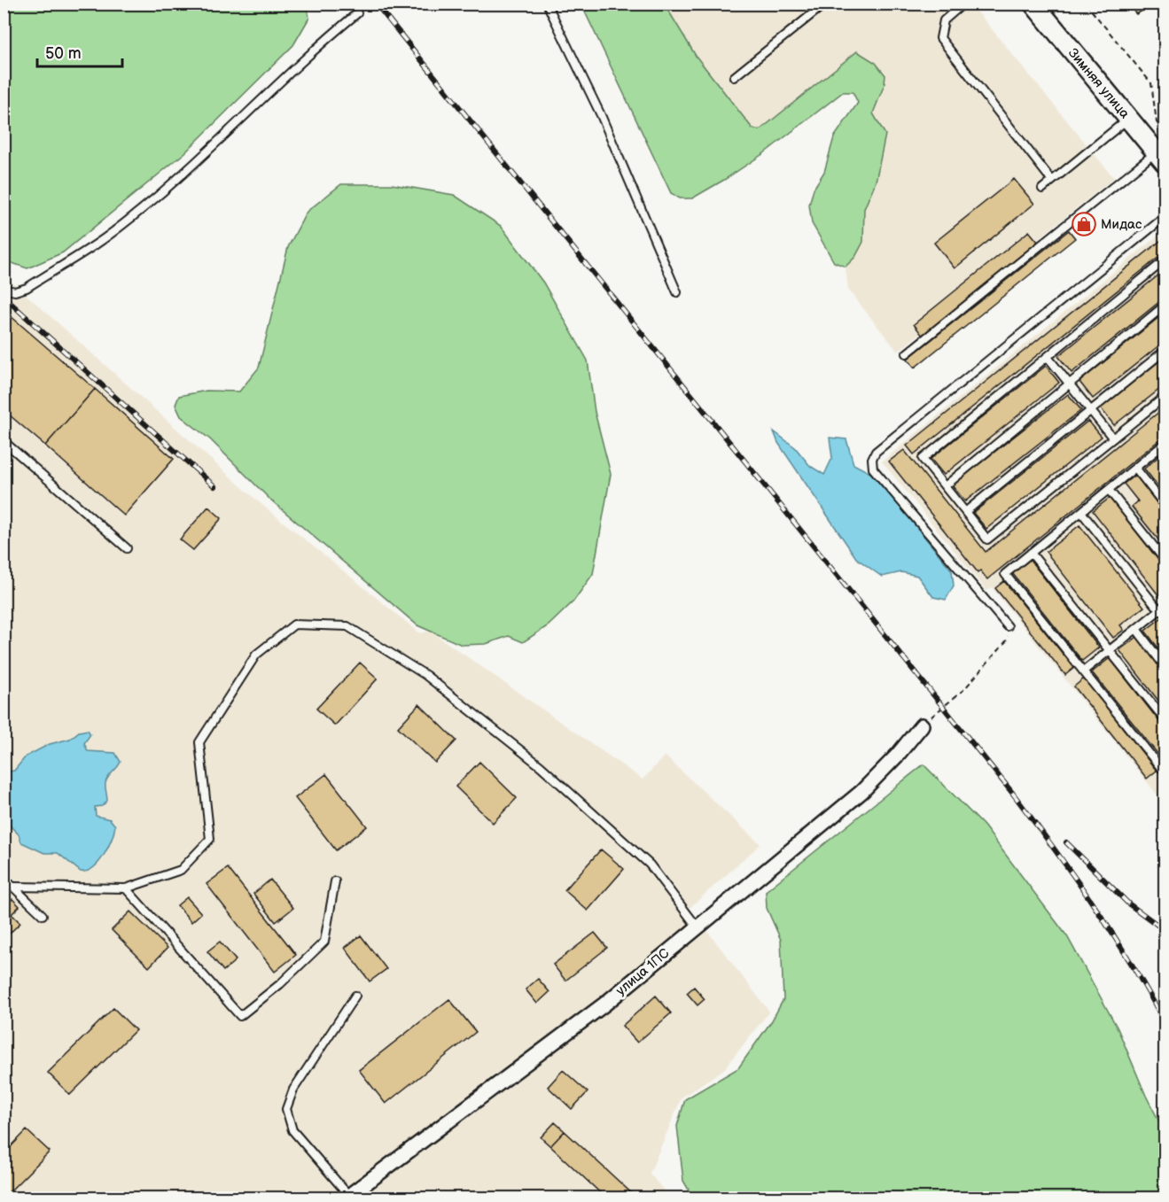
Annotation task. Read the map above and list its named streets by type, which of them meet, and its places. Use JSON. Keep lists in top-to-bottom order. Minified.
{"streets":{"street":["Зимняя улица","улица 1ПС"]},"places":{"shop":["Мидас"]},"scale_bar":"50 m"}
